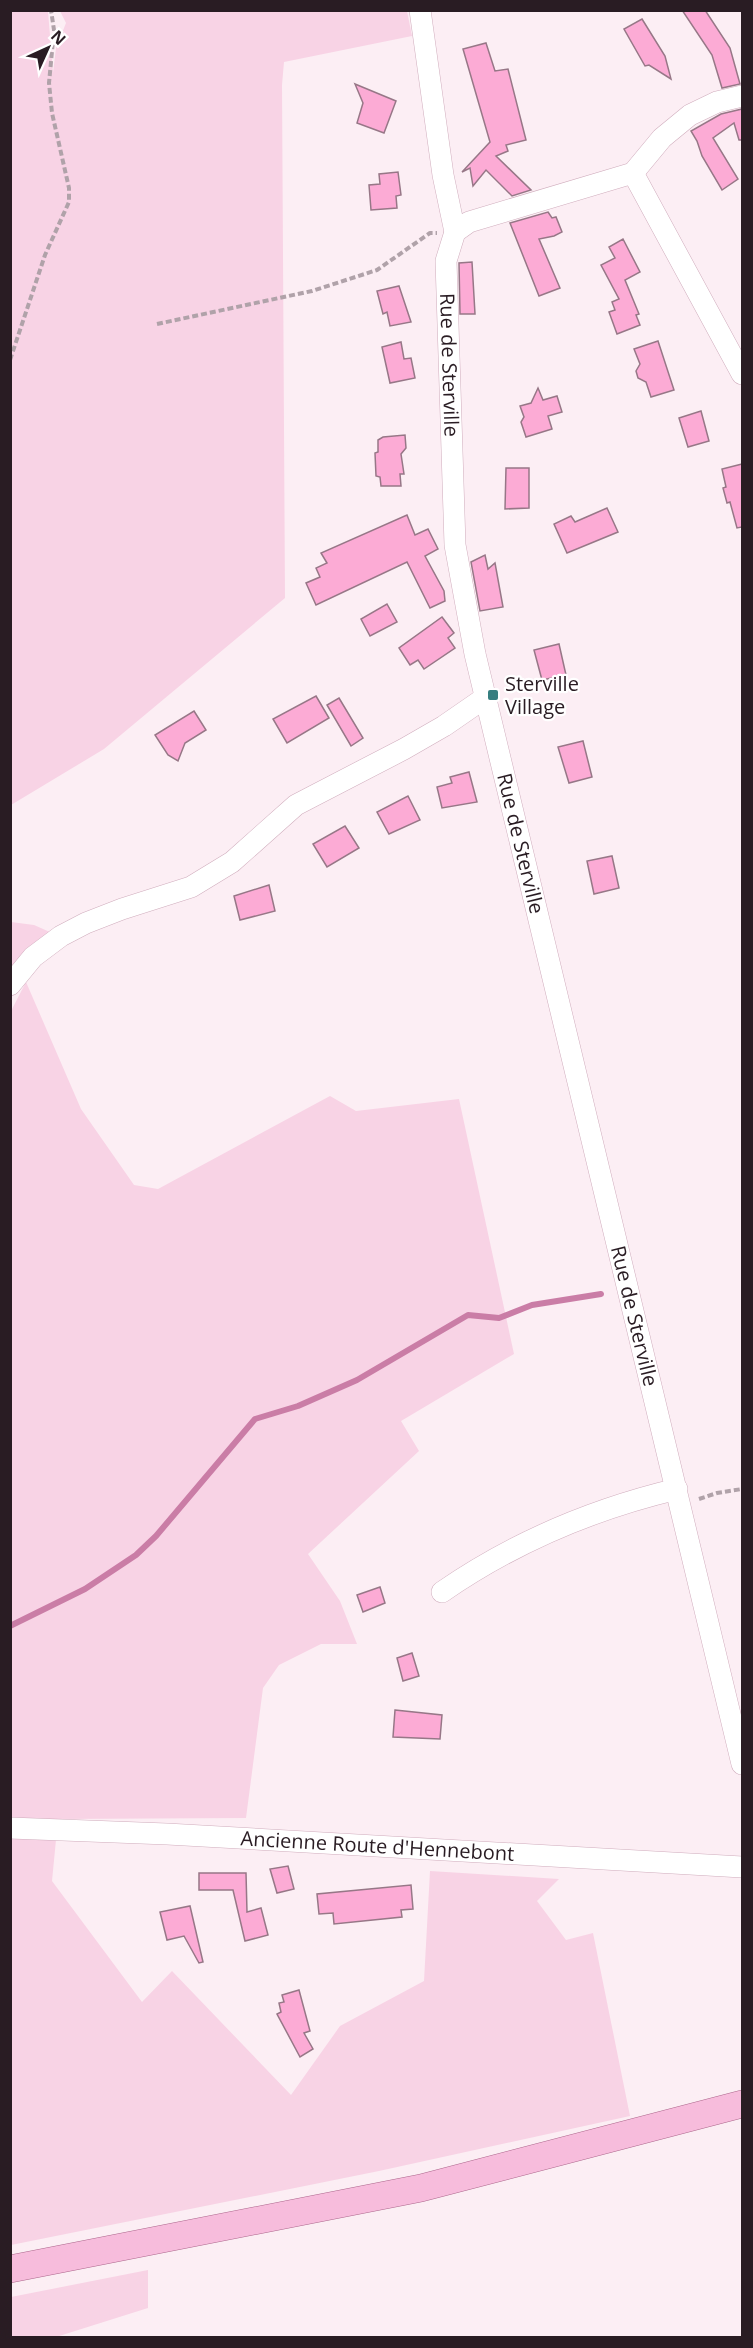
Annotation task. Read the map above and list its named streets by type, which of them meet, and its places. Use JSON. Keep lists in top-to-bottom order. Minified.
{"streets":{"street":["Rue de Sterville","Ancienne Route d'Hennebont"]},"places":{"transit":["Sterville Village"]},"north":"top right"}
